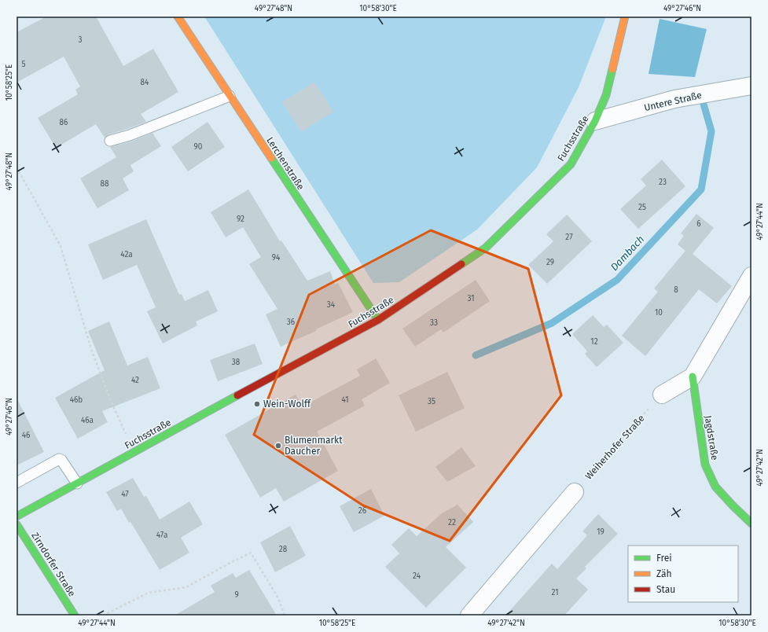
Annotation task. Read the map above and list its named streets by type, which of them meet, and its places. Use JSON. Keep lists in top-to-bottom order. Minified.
{"streets":{"main road":["Fuchsstraße","Lerchenstraße","Jagdstraße","Zirndorfer Straße"],"street":["Untere Straße"],"path":["Weiherhofer Straße"]},"crossings":[["Untere Straße","Fuchsstraße"],["Fuchsstraße","Lerchenstraße"]],"water":["Dambach"],"places":["Wein-Wolff","Blumenmarkt Daucher"],"house_numbers":["3","5","84","86","90","23","88","25","92","6","27","42a","94","29","8","31","34","10","36","33","12","38","42","46b","41","35","46a","46","47","26","22","19","47a","28","24","21","9"],"legend":["Frei","Zäh","Stau"],"coordinates":["49°27'48\"N","10°58'30\"E","49°27'46\"N","10°58'25\"E","49°27'44\"N","49°27'42\"N"]}
